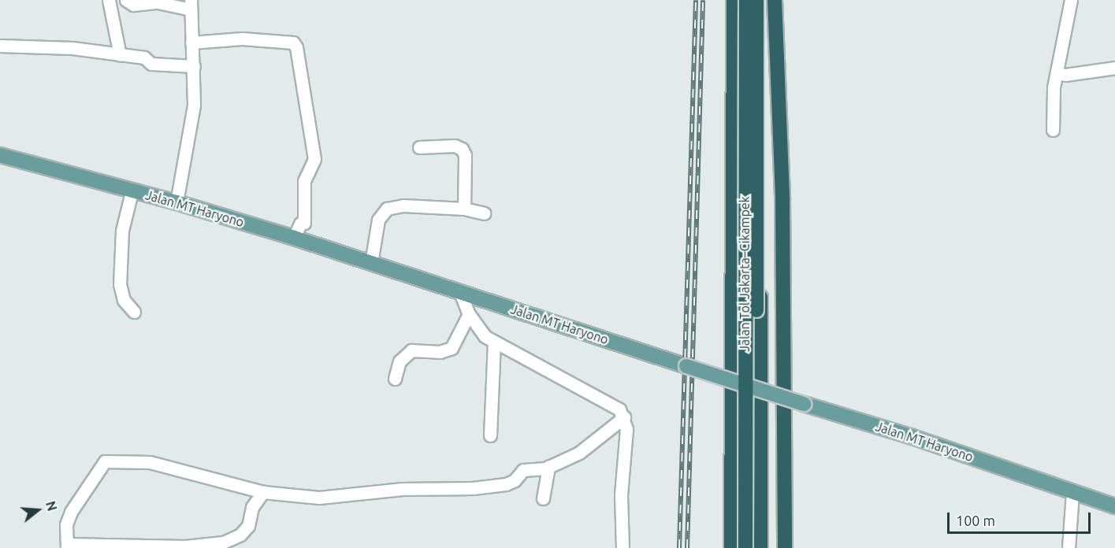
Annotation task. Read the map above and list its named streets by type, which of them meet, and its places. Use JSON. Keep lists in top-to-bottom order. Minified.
{"streets":{"highway":["Jalan Tol Jakarta–Cikampek"],"main road":["Jalan MT Haryono"]},"scale_bar":"100 m","north":"right"}
